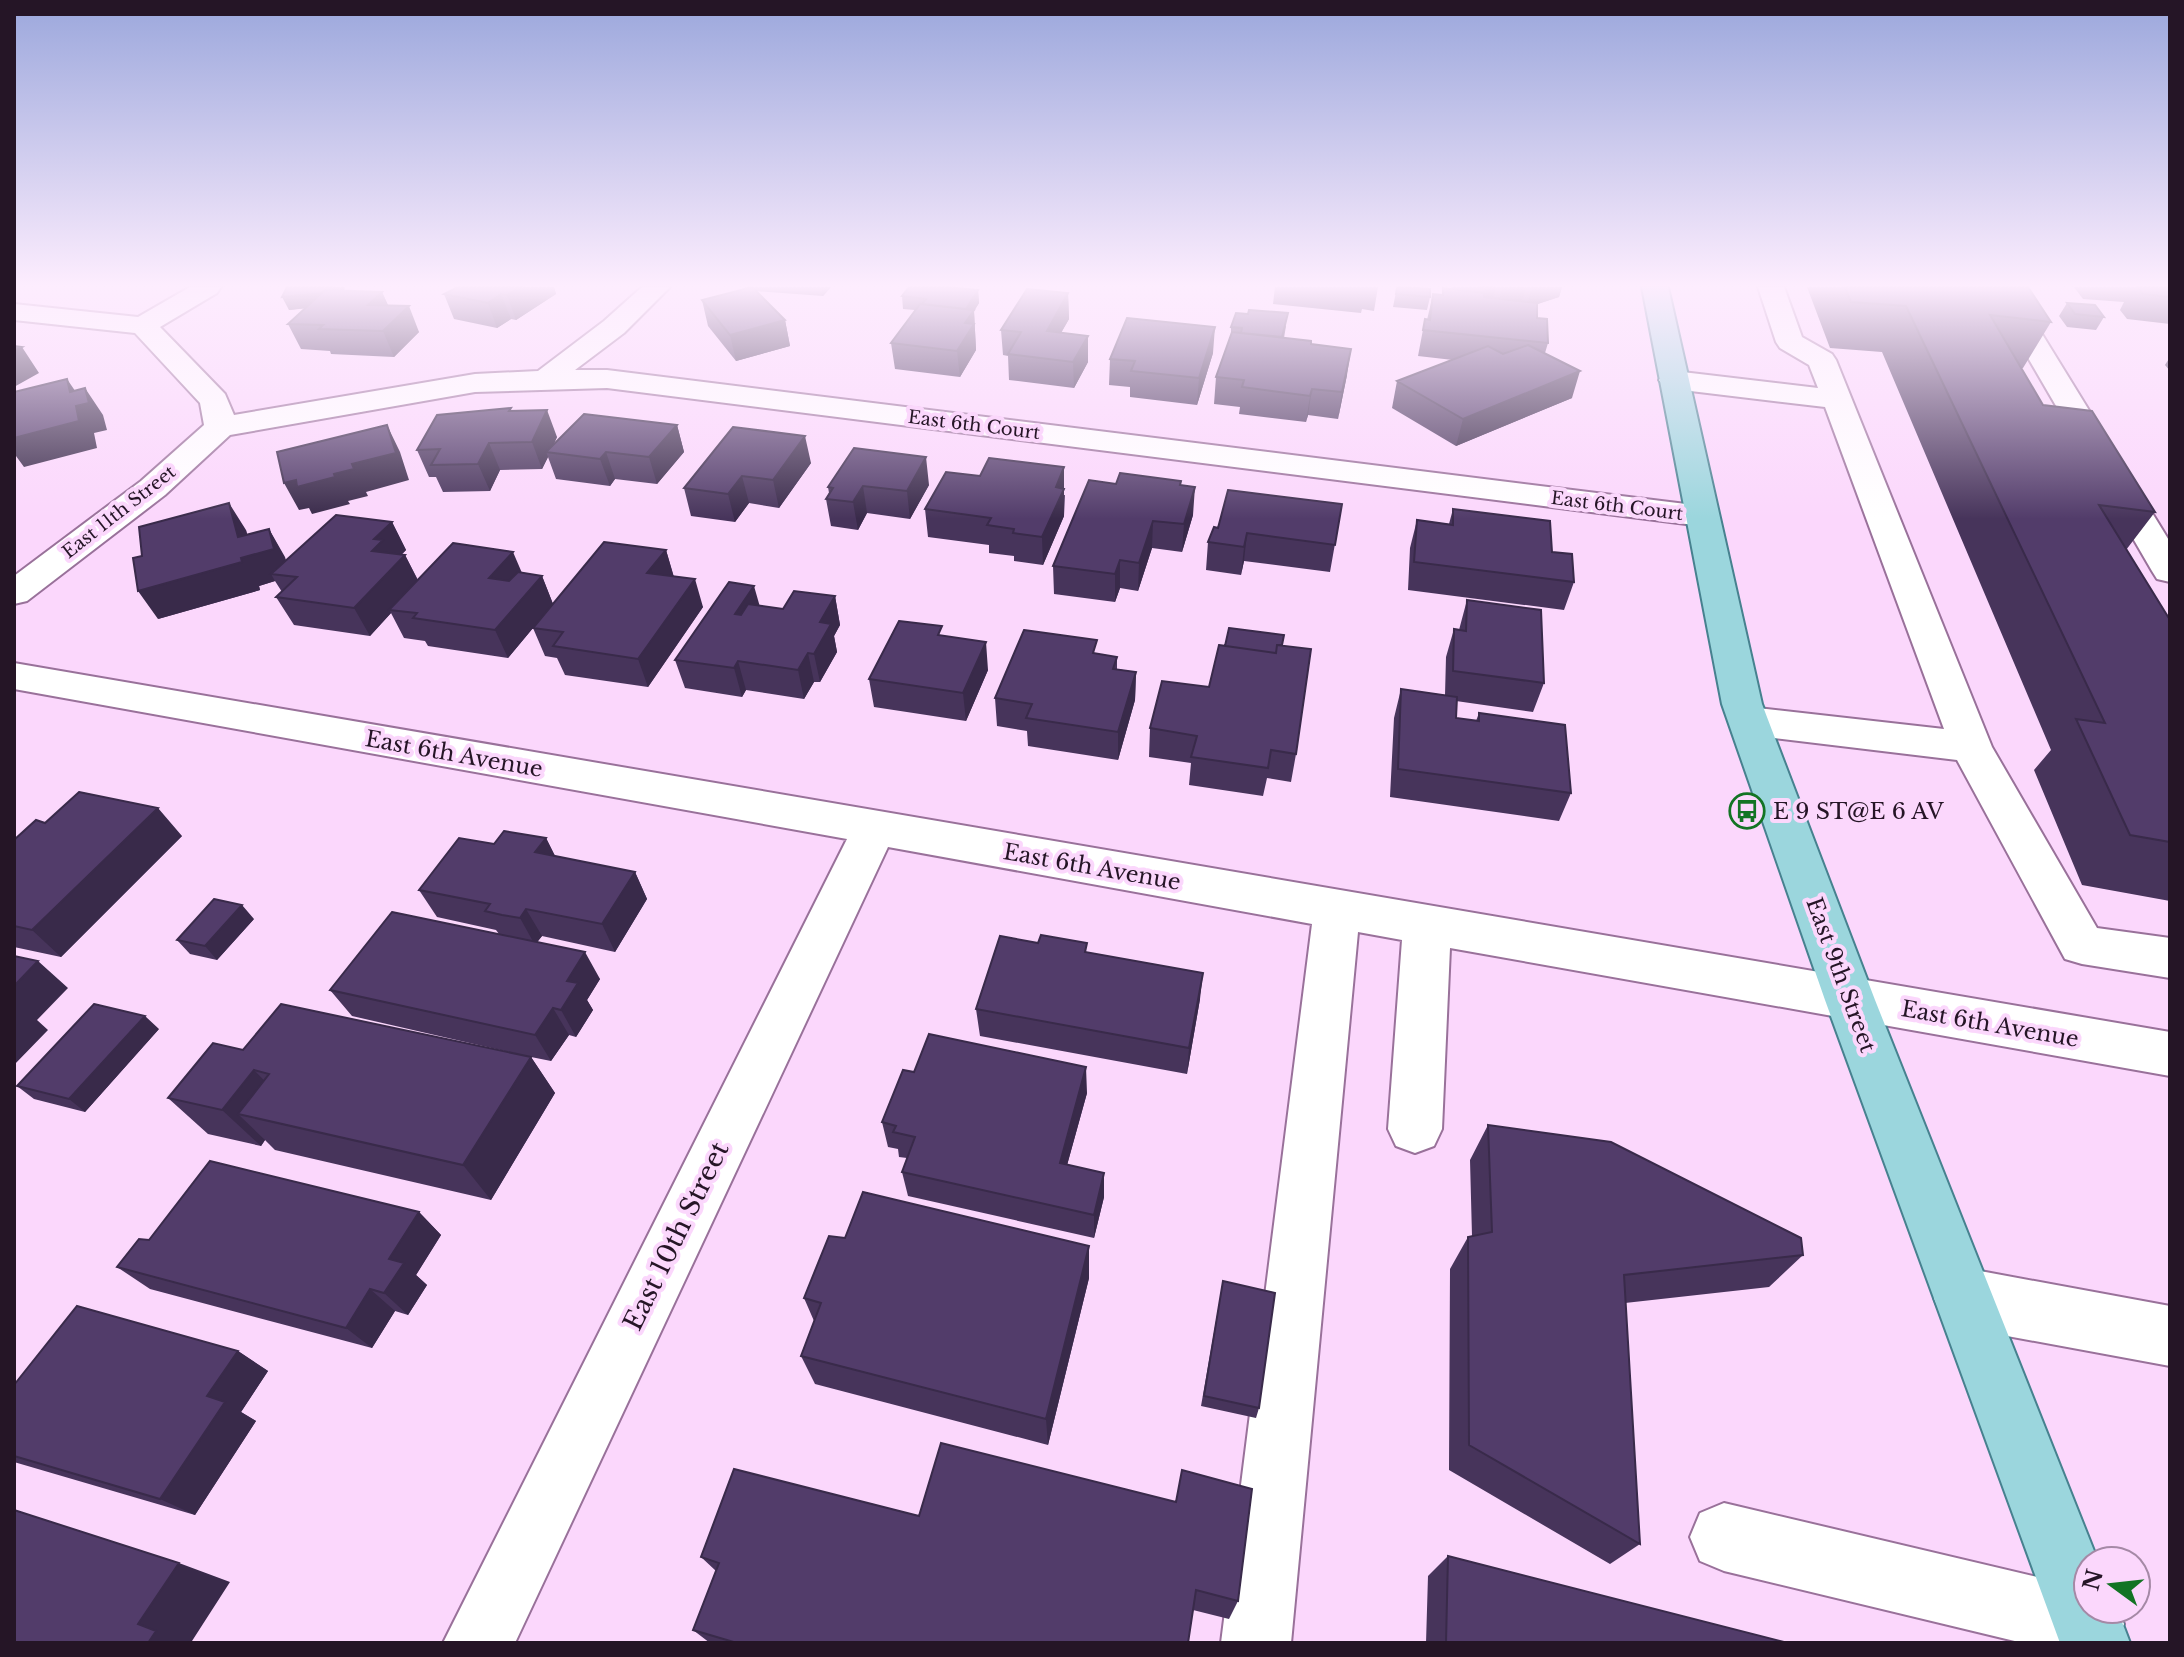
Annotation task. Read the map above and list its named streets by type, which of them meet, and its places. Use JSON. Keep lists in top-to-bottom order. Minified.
{"streets":{"main road":["East 9th Street"],"street":["East 6th Court","East 11th Street","East 6th Avenue","East 10th Street"]},"crossings":[["East 6th Court","East 11th Street"],["East 6th Court","East 9th Street"],["East 6th Avenue","East 9th Street"],["East 6th Avenue","East 10th Street"]],"places":{"bus stop":["E 9 ST@E 6 AV"]},"north":"left"}
